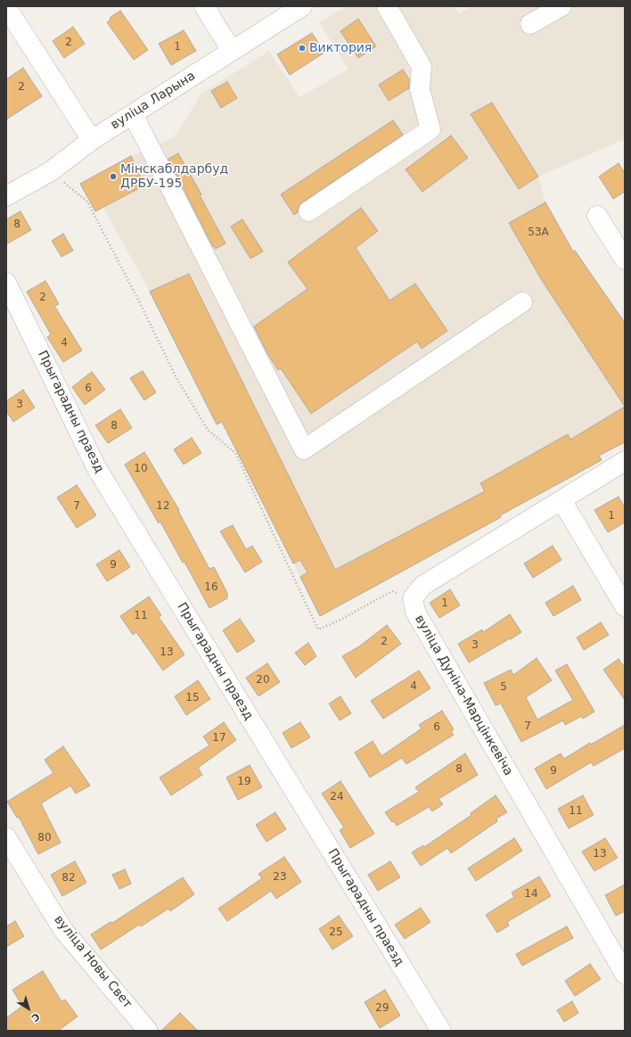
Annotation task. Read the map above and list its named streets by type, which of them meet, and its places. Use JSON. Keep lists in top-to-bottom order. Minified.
{"streets":{"street":["вуліца Ларына","Прыгарадны праезд","вуліца Дуніна-Марцінкевіча","вуліца Новы Свет"]},"places":["Виктория","Мінскаблдарбуд ДРБУ-195"],"house_numbers":["2","1","2","8","53А","2","4","6","3","8","10","7","12","1","9","16","1","11","2","3","13","20","4","5","15","7","6","17","8","9","19","24","11","80","13","23","82","14","25","29"],"north":"bottom right"}
